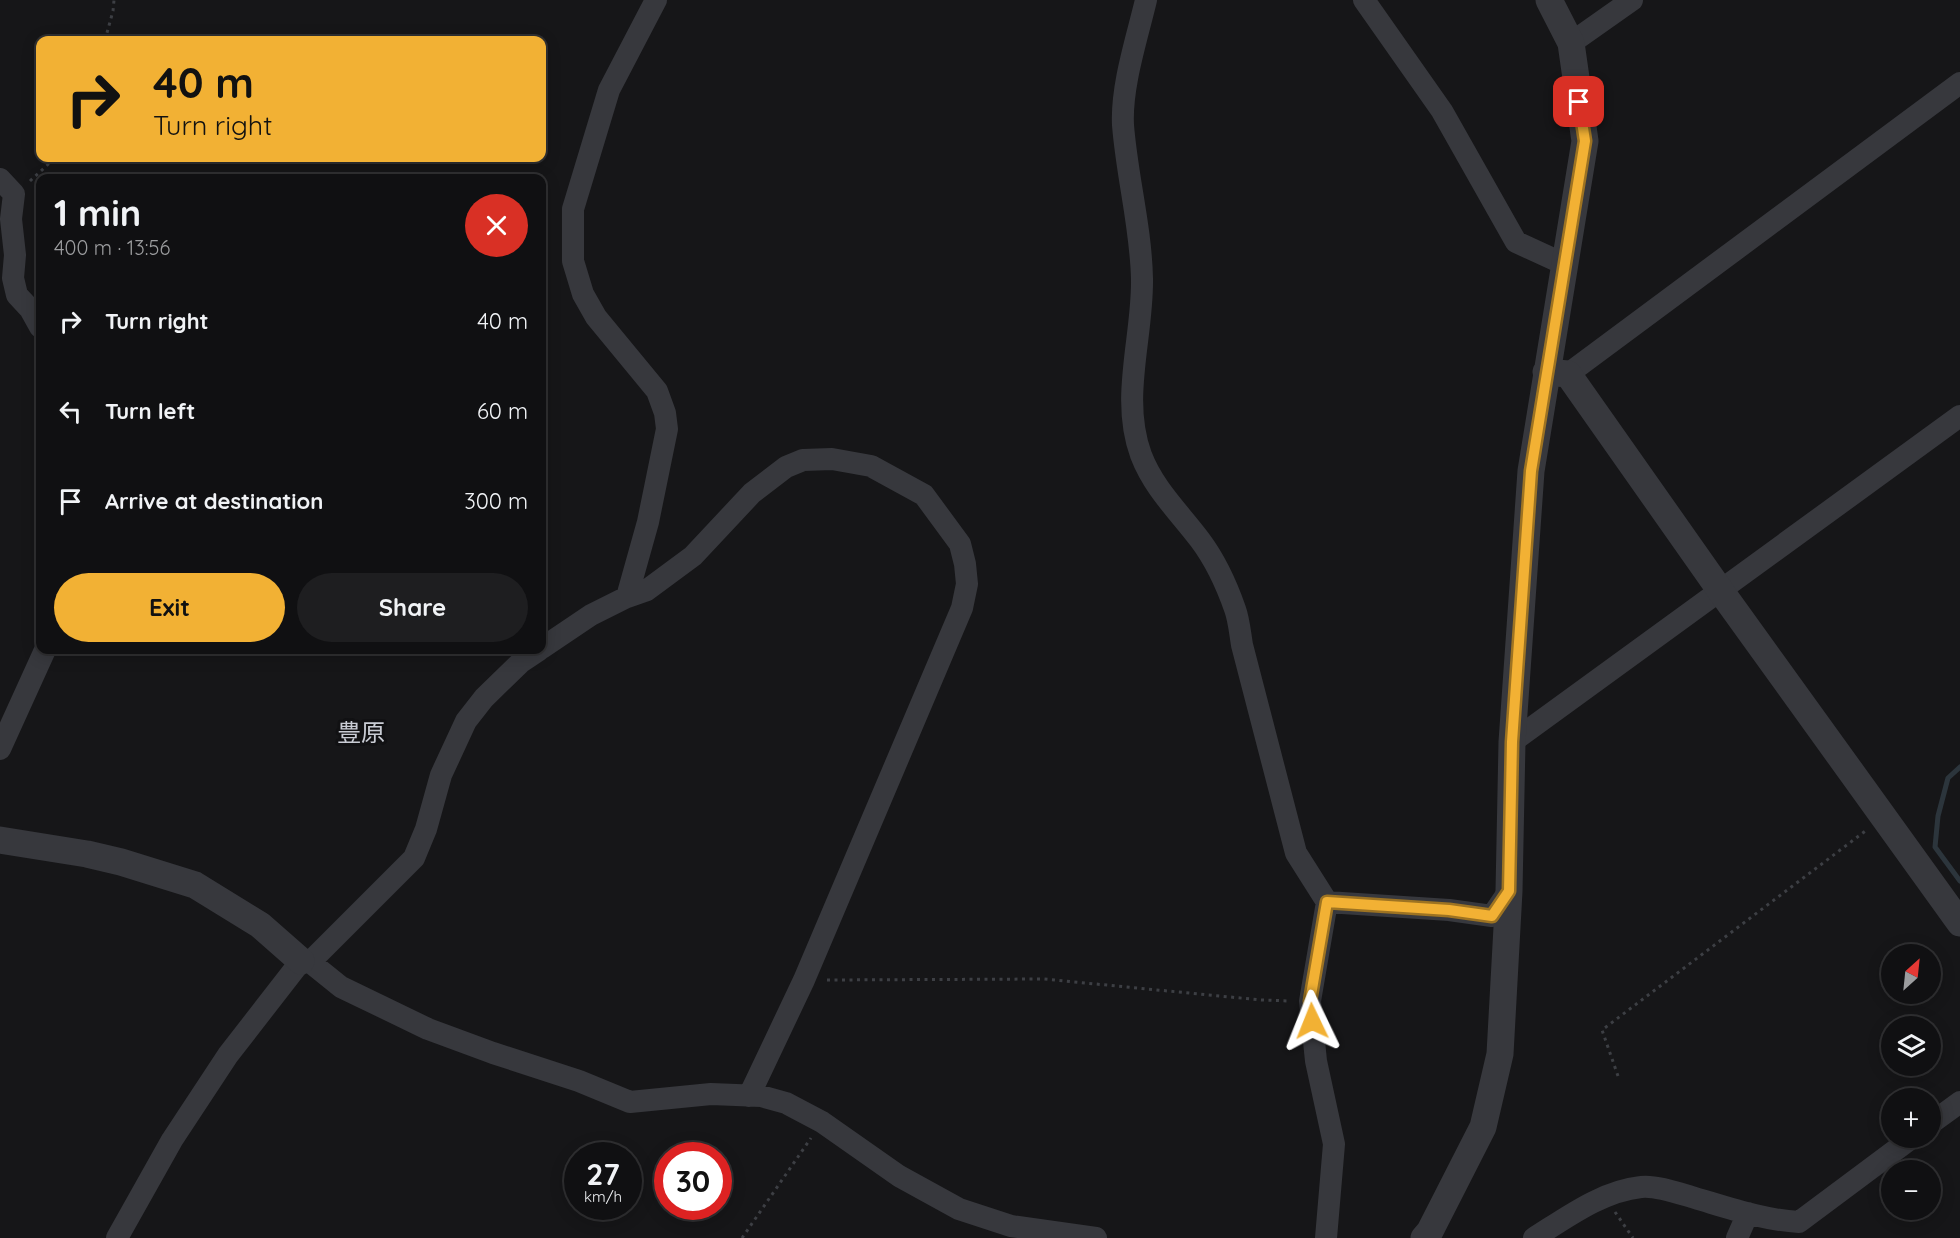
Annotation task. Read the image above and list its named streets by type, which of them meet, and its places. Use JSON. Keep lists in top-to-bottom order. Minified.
{"districts":["豊原"],"north":"top right","page":{"turn":["40 m","Turn right"],"heading":["1 min","400 m · 13:56"],"list":[{"name":"Turn right","value":"40 m"},{"name":"Turn left","value":"60 m"},{"name":"Arrive at destination","value":"300 m"}],"buttons":["Exit","Share"],"map_buttons":["+","−"],"speed":"27 km/h","limit":"30"}}
